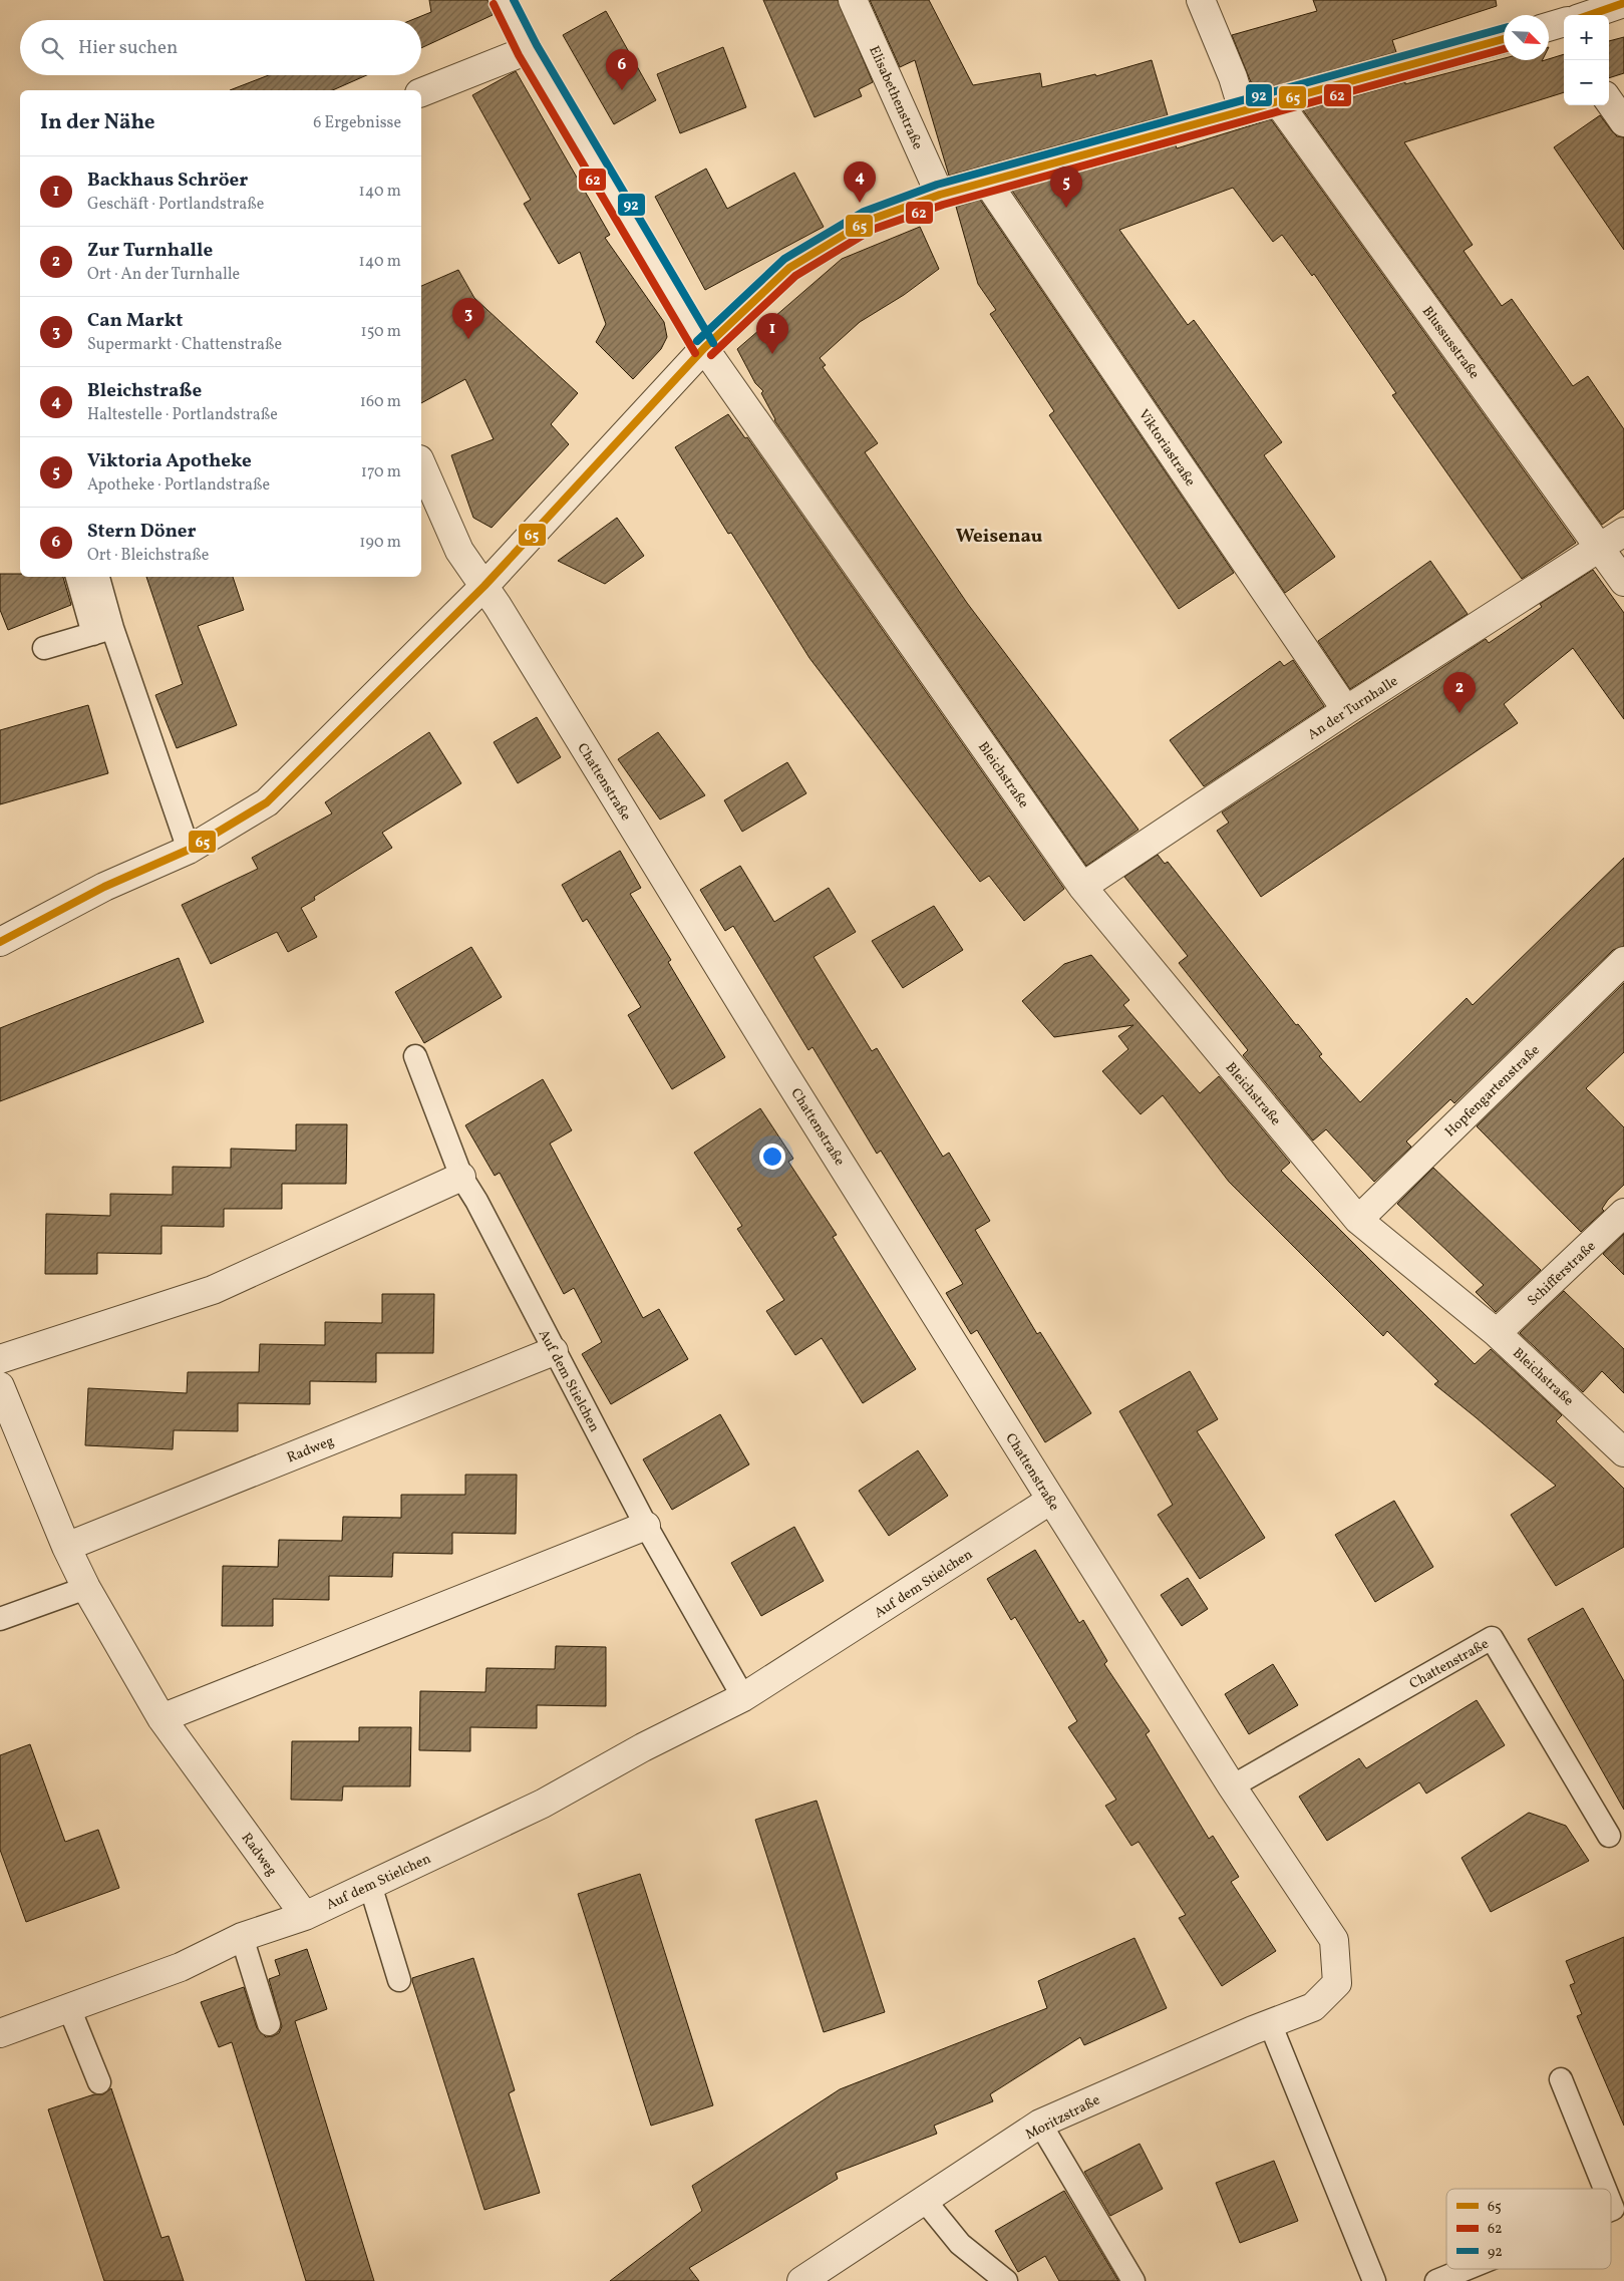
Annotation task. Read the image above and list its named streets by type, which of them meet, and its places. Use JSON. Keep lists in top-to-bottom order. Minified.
{"streets":{"street":["Elisabethenstraße","Blussusstraße","Viktoriastraße","An der Turnhalle","Bleichstraße","Chattenstraße","Hopfengartenstraße","Schifferstraße","Auf dem Stielchen","Radweg","Moritzstraße"]},"crossings":[["Blussusstraße","An der Turnhalle"],["Viktoriastraße","An der Turnhalle"],["An der Turnhalle","Bleichstraße"],["Bleichstraße","Hopfengartenstraße"],["Bleichstraße","Schifferstraße"],["Chattenstraße","Auf dem Stielchen"],["Chattenstraße","Moritzstraße"],["Auf dem Stielchen","Radweg"]],"districts":["Weisenau"],"lines":["transit line 92","transit line 65","transit line 62"],"legend":["65","62","92"],"north":"bottom right","page":{"map_buttons":["+","−"],"search":"Hier suchen","pins":["6","4","5","3","1","2"],"heading":["In der Nähe","6 Ergebnisse"],"list":[{"mark":"1","name":"Backhaus Schröer","note":"Geschäft · Portlandstraße","value":"140 m"},{"mark":"2","name":"Zur Turnhalle","note":"Ort · An der Turnhalle","value":"140 m"},{"mark":"3","name":"Can Markt","note":"Supermarkt · Chattenstraße","value":"150 m"},{"mark":"4","name":"Bleichstraße","note":"Haltestelle · Portlandstraße","value":"160 m"},{"mark":"5","name":"Viktoria Apotheke","note":"Apotheke · Portlandstraße","value":"170 m"},{"mark":"6","name":"Stern Döner","note":"Ort · Bleichstraße","value":"190 m"}]}}
